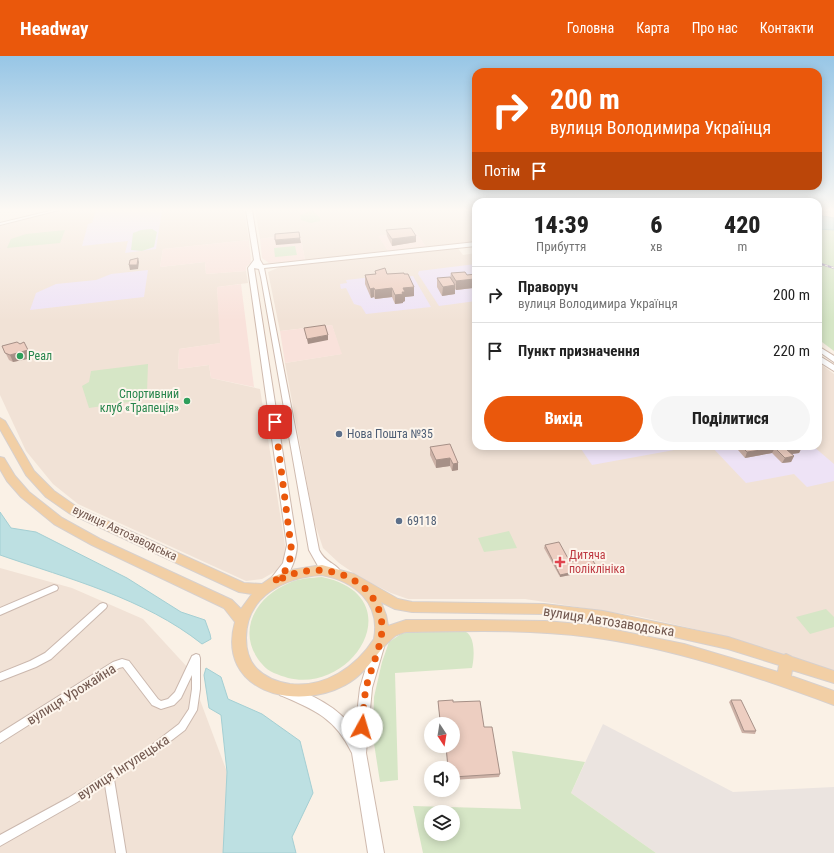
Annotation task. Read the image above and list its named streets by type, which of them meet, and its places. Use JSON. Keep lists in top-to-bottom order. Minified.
{"streets":{"main road":["вулиця Автозаводська"],"street":["вулиця Урожайна","вулиця Інгулецька"]},"crossings":[["вулиця Урожайна","вулиця Інгулецька"]],"places":{"other":["Реал","Спортивний клуб «Трапеція»","Нова Пошта №35","69118"],"health":["Дитяча поліклініка"]},"north":"bottom","page":{"header":"Headway","nav":["Головна","Карта","Про нас","Контакти"],"turn":["200 m","вулиця Володимира Українця"],"then":"Потім","eta":["14:39","Прибуття","6","хв","420","m"],"list":[{"name":"Праворуч","note":"вулиця Володимира Українця","value":"200 m"},{"name":"Пункт призначення","value":"220 m"}],"buttons":["Вихід","Поділитися"]}}
